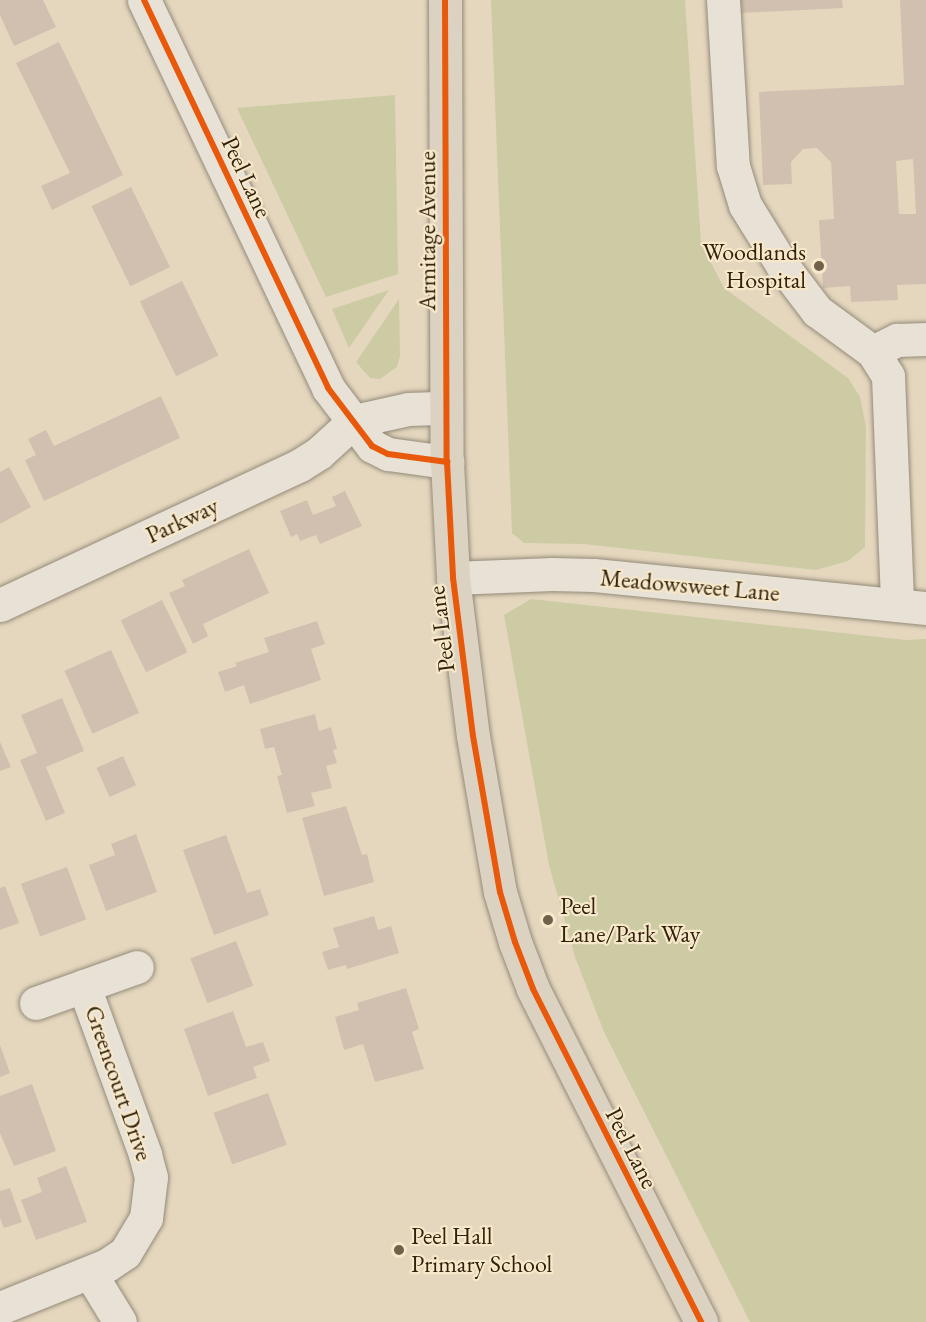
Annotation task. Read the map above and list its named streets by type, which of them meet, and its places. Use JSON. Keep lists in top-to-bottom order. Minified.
{"streets":{"main road":["Peel Lane","Armitage Avenue"],"street":["Parkway","Meadowsweet Lane","Greencourt Drive"]},"crossings":[["Peel Lane","Armitage Avenue"],["Peel Lane","Parkway"],["Peel Lane","Meadowsweet Lane"]],"places":["Woodlands Hospital","Peel Lane/Park Way","Peel Hall Primary School"]}
